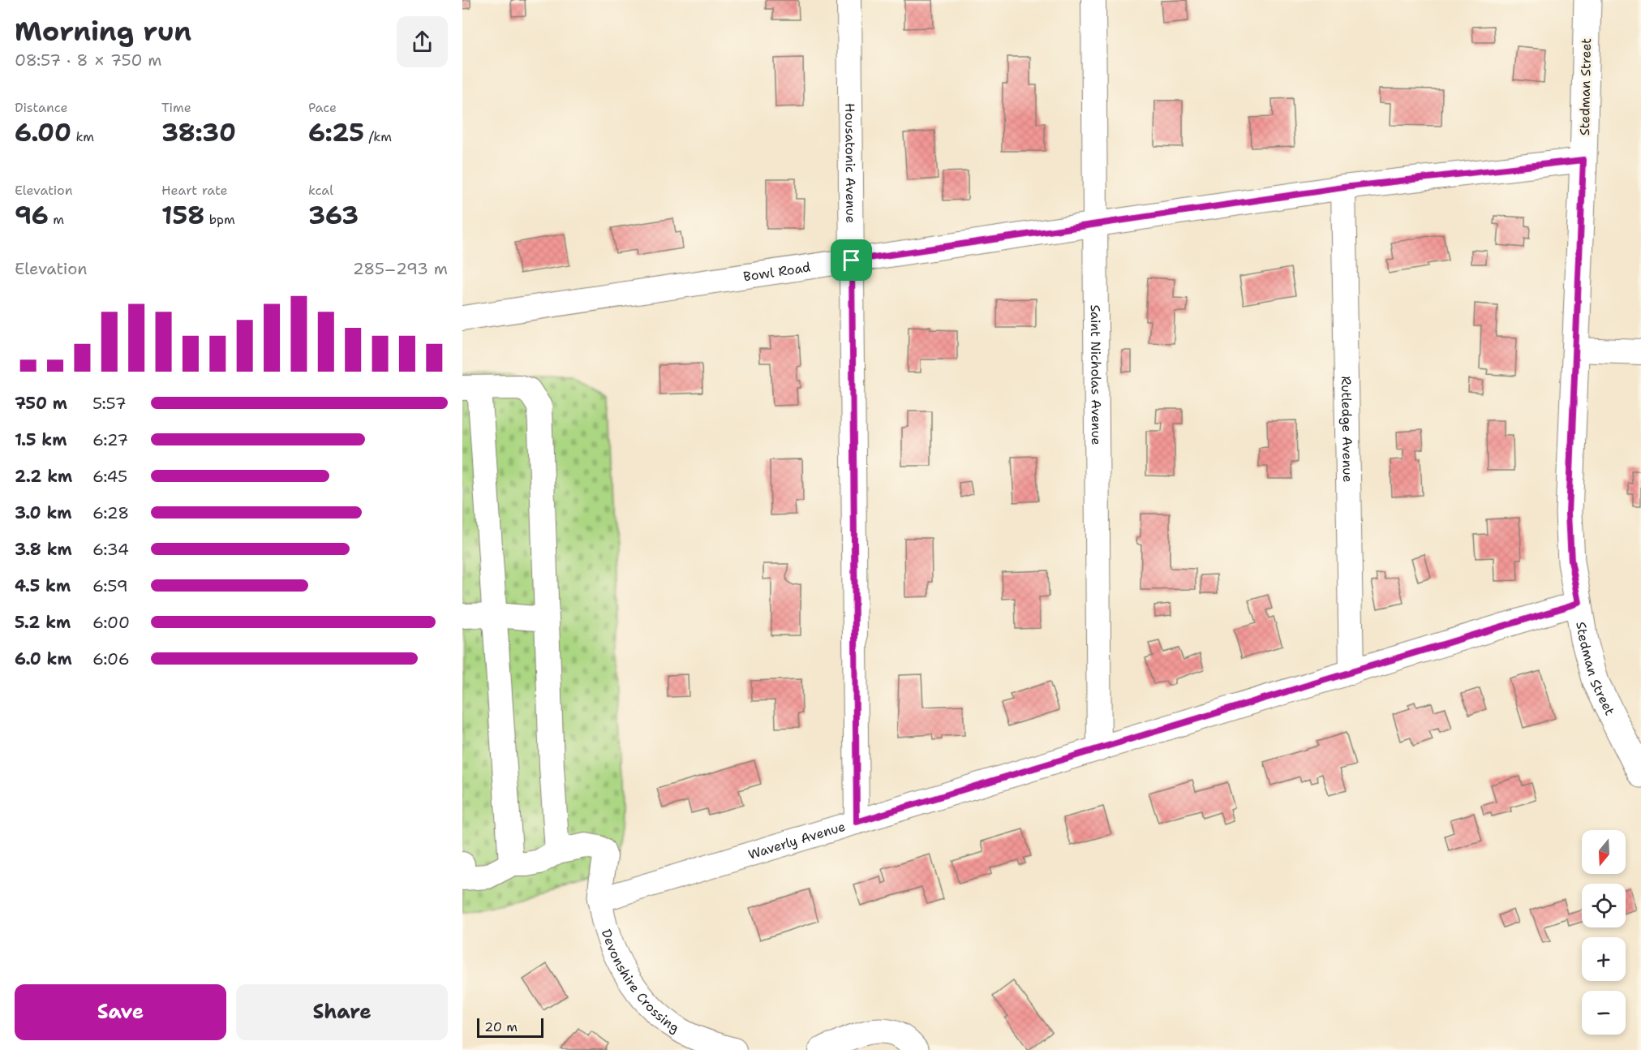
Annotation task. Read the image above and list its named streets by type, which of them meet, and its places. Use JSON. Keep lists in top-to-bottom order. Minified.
{"streets":{"main road":["Stedman Street"],"street":["Housatonic Avenue","Bowl Road","Saint Nicholas Avenue","Rutledge Avenue","Waverly Avenue","Devonshire Crossing"]},"crossings":[["Stedman Street","Bowl Road"],["Stedman Street","Waverly Avenue"],["Housatonic Avenue","Bowl Road"],["Housatonic Avenue","Waverly Avenue"],["Bowl Road","Saint Nicholas Avenue"],["Bowl Road","Rutledge Avenue"],["Saint Nicholas Avenue","Waverly Avenue"],["Rutledge Avenue","Waverly Avenue"],["Waverly Avenue","Devonshire Crossing"]],"scale_bar":"20 m","north":"bottom","page":{"heading":["Morning run","08:57 · 8 × 750 m"],"stats":[["Distance","6.00 km"],["Time","38:30"],["Pace","6:25 /km"],["Elevation","96 m"],["Heart rate","158 bpm"],["kcal","363"]],"chart":["Elevation","285–293 m"],"list":[{"name":"750 m","note":"5:57"},{"name":"1.5 km","note":"6:27"},{"name":"2.2 km","note":"6:45"},{"name":"3.0 km","note":"6:28"},{"name":"3.8 km","note":"6:34"},{"name":"4.5 km","note":"6:59"},{"name":"5.2 km","note":"6:00"},{"name":"6.0 km","note":"6:06"}],"map_buttons":["+","−"],"buttons":["Save","Share"],"scale":"20 m"}}
